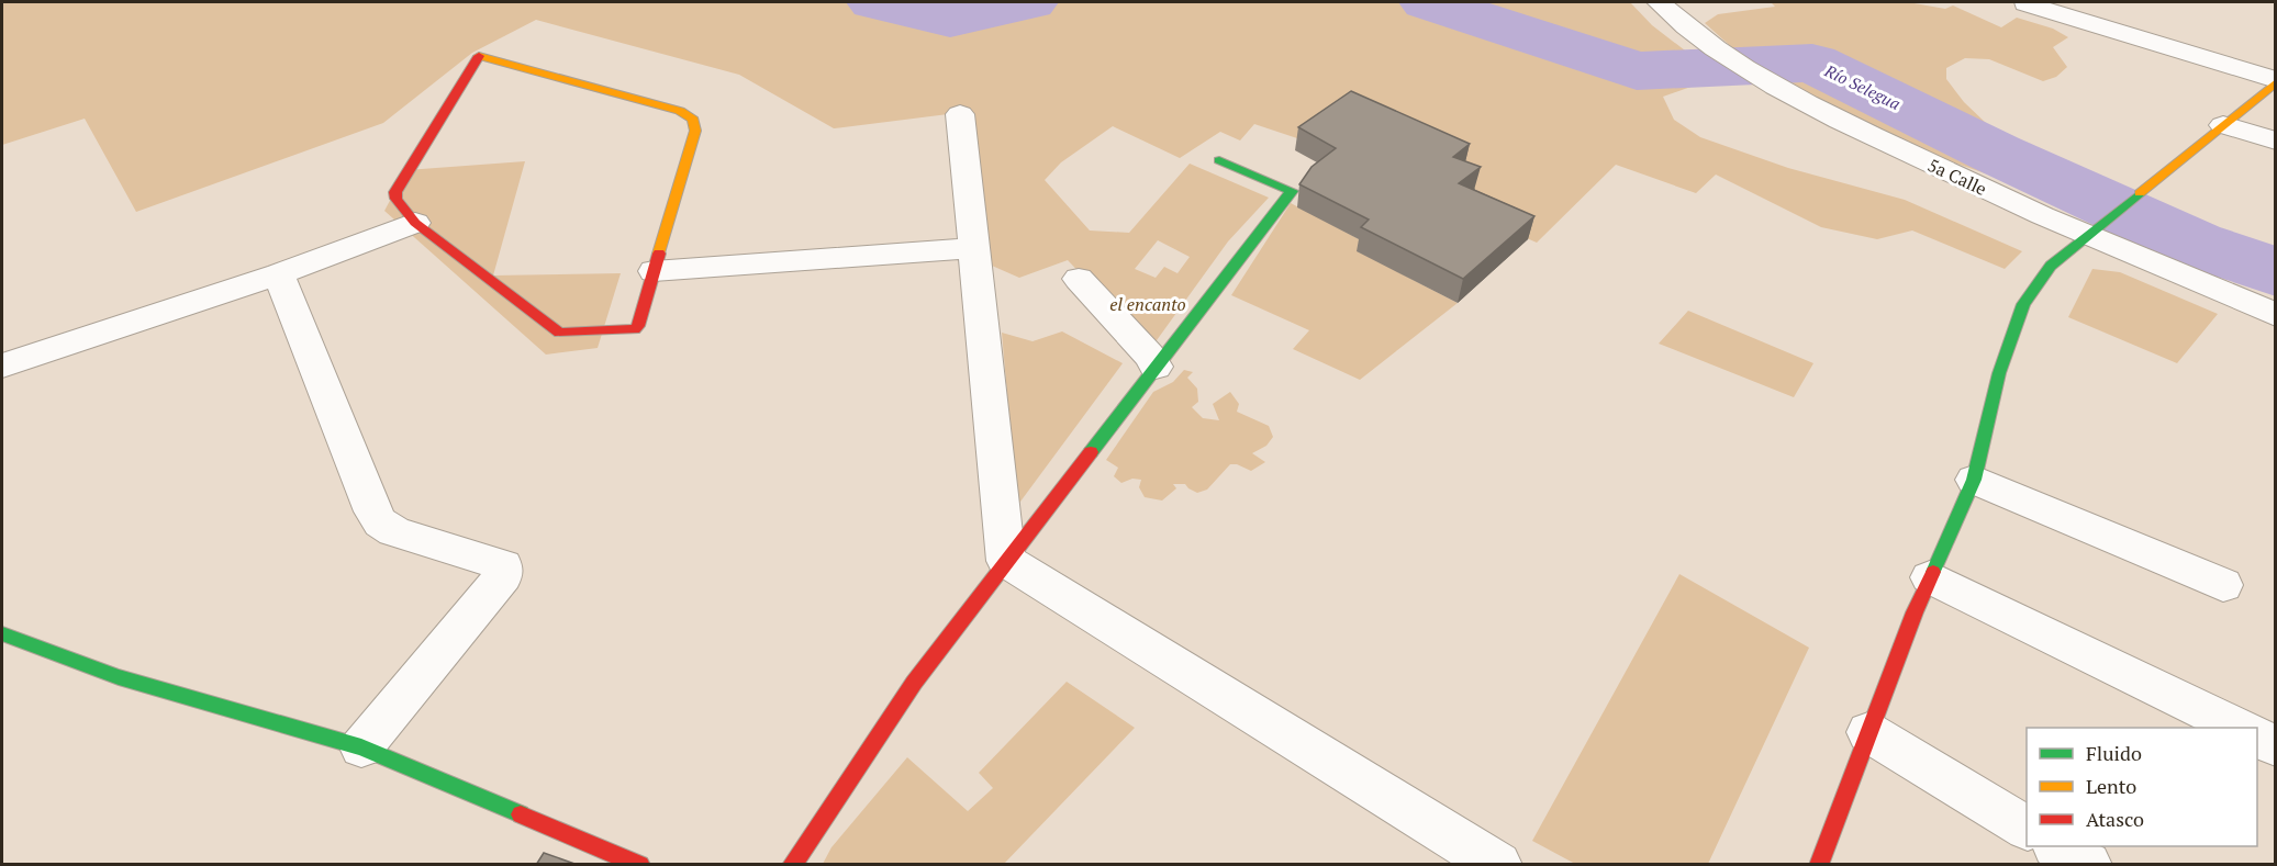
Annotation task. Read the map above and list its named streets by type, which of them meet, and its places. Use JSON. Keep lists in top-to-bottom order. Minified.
{"streets":{"street":["5a Calle"]},"water":["Río Selegua"],"parks":["el encanto"],"legend":["Fluido","Lento","Atasco"]}
